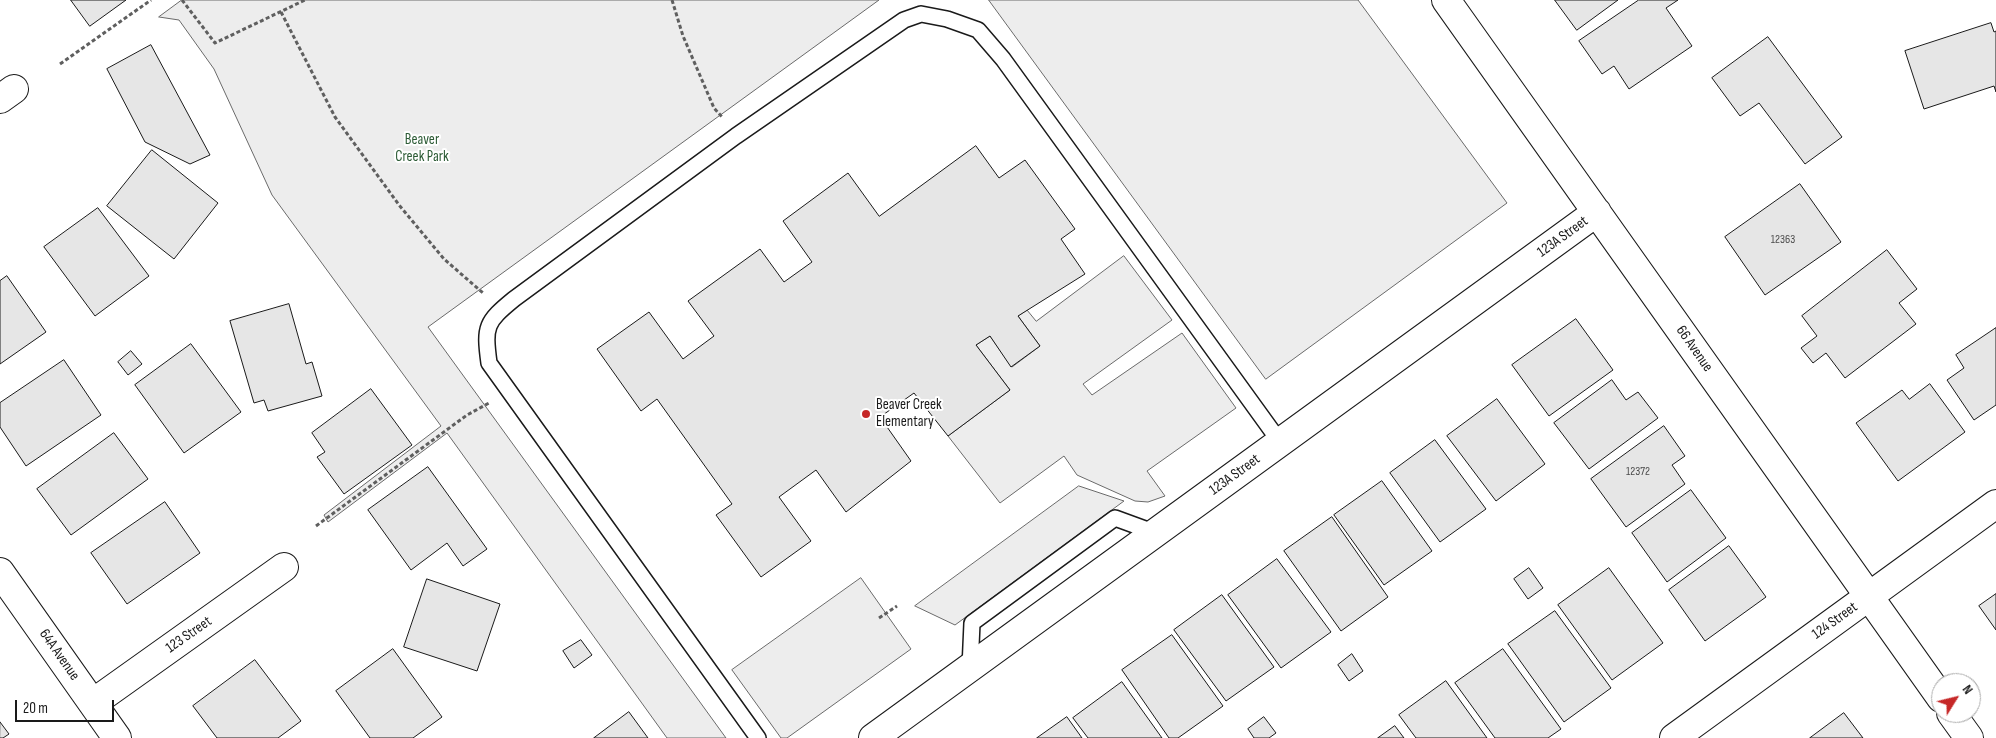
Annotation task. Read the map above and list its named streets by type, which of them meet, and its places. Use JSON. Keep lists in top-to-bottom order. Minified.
{"streets":{"street":["123A Street","66 Avenue","124 Street","123 Street","64A Avenue"]},"crossings":[["123A Street","66 Avenue"],["66 Avenue","124 Street"],["123 Street","64A Avenue"]],"parks":["Beaver Creek Park"],"places":["Beaver Creek Elementary"],"house_numbers":["12363","12372"],"scale_bar":"20 m","north":"top right"}
